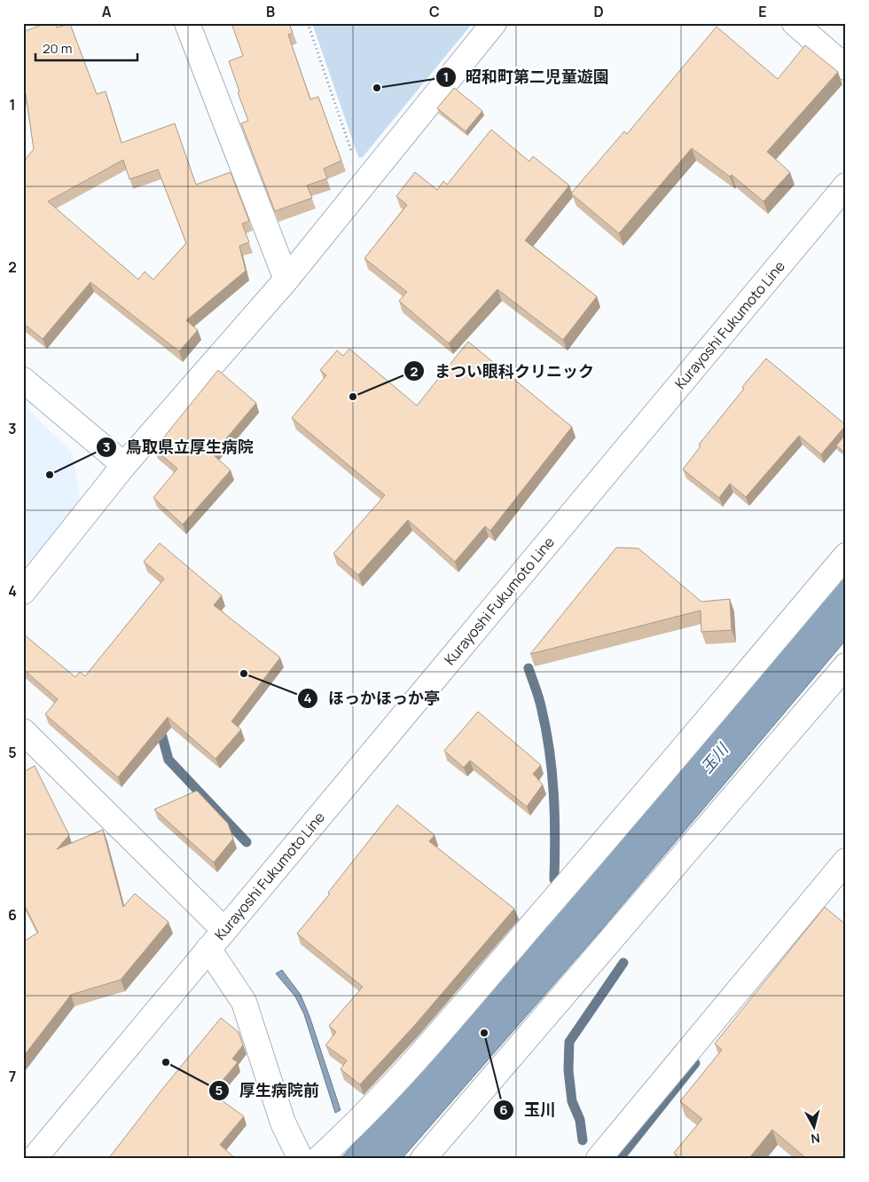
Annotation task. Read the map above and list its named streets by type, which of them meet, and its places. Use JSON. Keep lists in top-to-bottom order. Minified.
{"streets":{"street":["Kurayoshi Fukumoto Line"]},"water":["玉川"],"places":["昭和町第二児童遊園","まつい眼科クリニック","鳥取県立厚生病院","ほっかほっか亭","玉川","厚生病院前"],"scale_bar":"20 m","north":"bottom","grid":{"columns":["A","B","C","D","E"],"rows":["1","2","3","4","5","6","7"]}}
